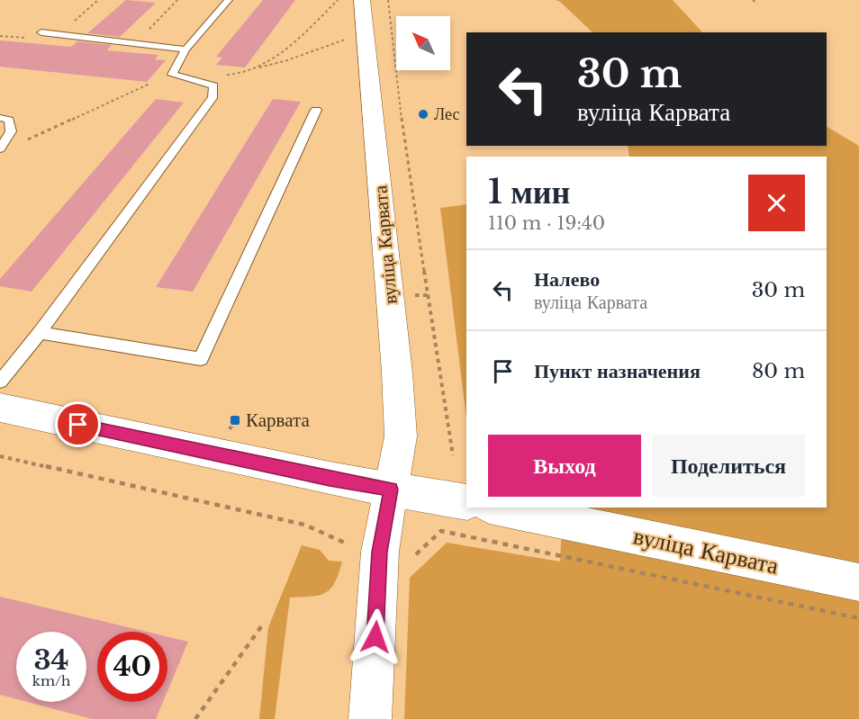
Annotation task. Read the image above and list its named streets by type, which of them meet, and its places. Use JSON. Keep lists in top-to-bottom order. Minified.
{"streets":{"street":["вуліца Карвата"]},"places":{"other":["Лес"],"transit":["Карвата"]},"north":"top left","page":{"turn":["30 m","вуліца Карвата"],"heading":["1 мин","110 m · 19:40"],"list":[{"name":"Налево","note":"вуліца Карвата","value":"30 m"},{"name":"Пункт назначения","value":"80 m"}],"buttons":["Выход","Поделиться"],"speed":"34 km/h","limit":"40"}}
